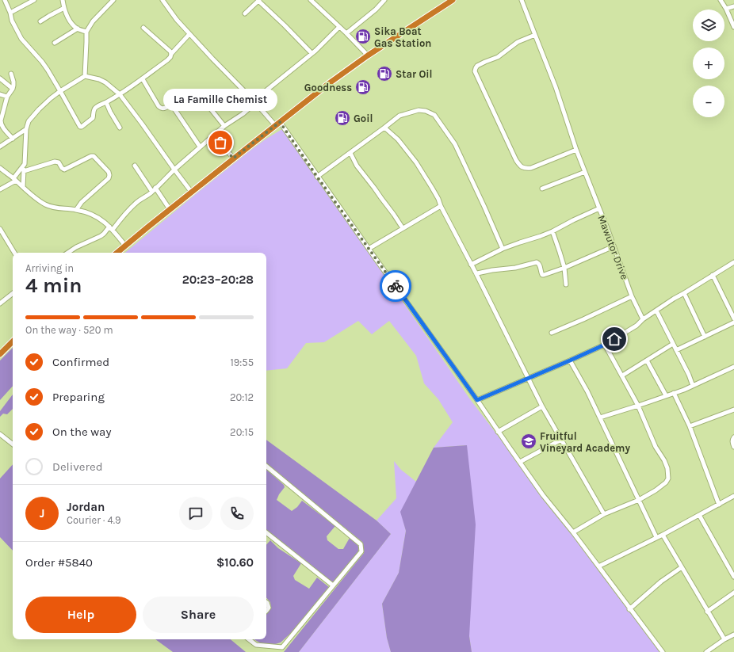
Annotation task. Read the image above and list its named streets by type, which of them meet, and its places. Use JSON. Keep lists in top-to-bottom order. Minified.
{"streets":{"street":["Mawutor Drive"]},"places":{"fuel station":["Sika Boat Gas Station","Star Oil","Goodness","Goil"],"other":["La Famille Chemist"],"school or university":["Fruitful Vineyard Academy"]},"page":{"map_buttons":["+","−"],"bubble":"La Famille Chemist","heading":["4 min","Arriving in","20:23–20:28"],"panel":["Jordan","Courier · 4.9","Order #5840","$10.60"],"bar":"On the way · 520 m","list":[["Confirmed","19:55"],["Preparing","20:12"],["On the way","20:15"],"Delivered"],"round":"J","buttons":["Help","Share"]}}
